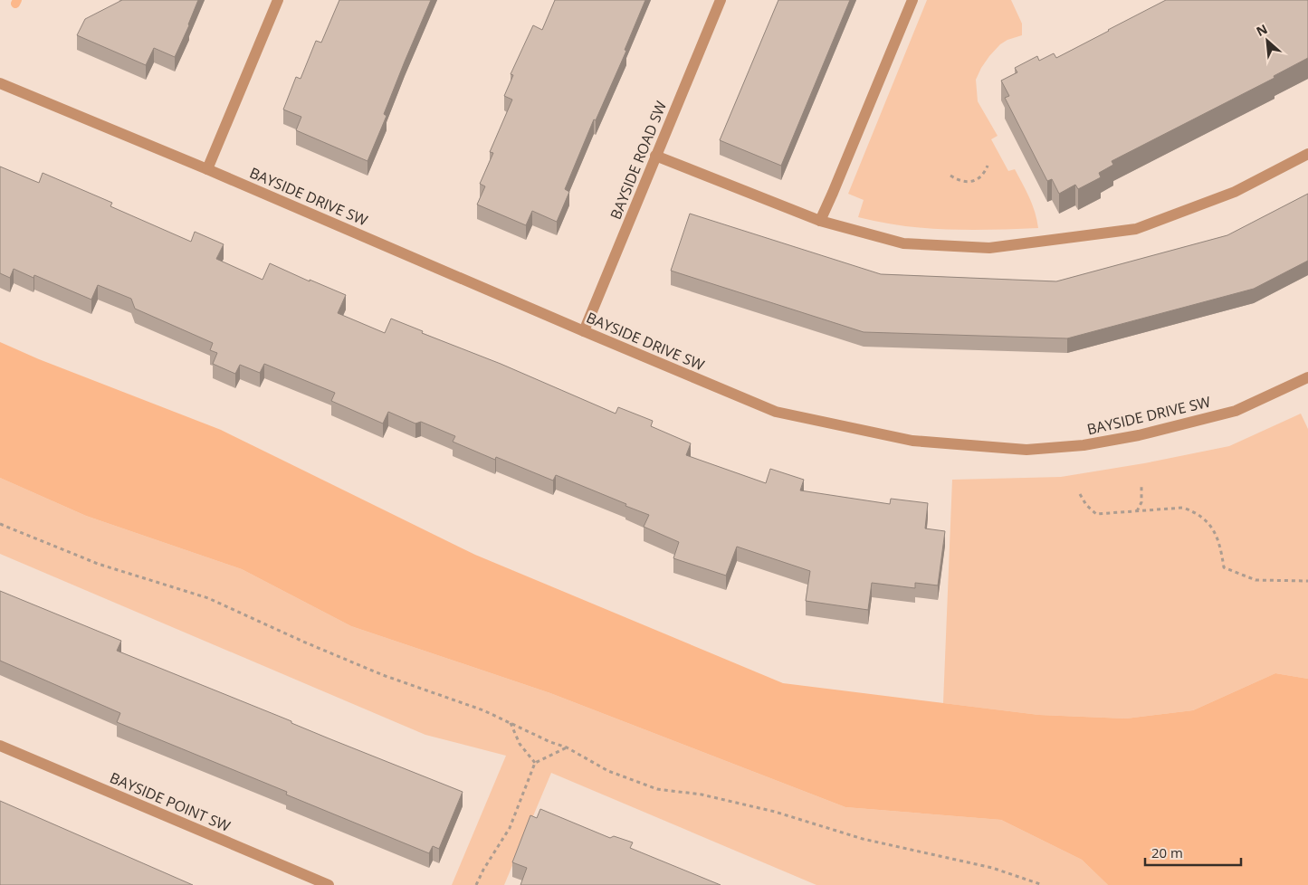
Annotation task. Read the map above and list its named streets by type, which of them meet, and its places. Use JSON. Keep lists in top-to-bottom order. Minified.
{"streets":{"street":["BAYSIDE ROAD SW","BAYSIDE DRIVE SW","BAYSIDE POINT SW"]},"crossings":[["BAYSIDE ROAD SW","BAYSIDE DRIVE SW"]],"scale_bar":"20 m","north":"top left"}
